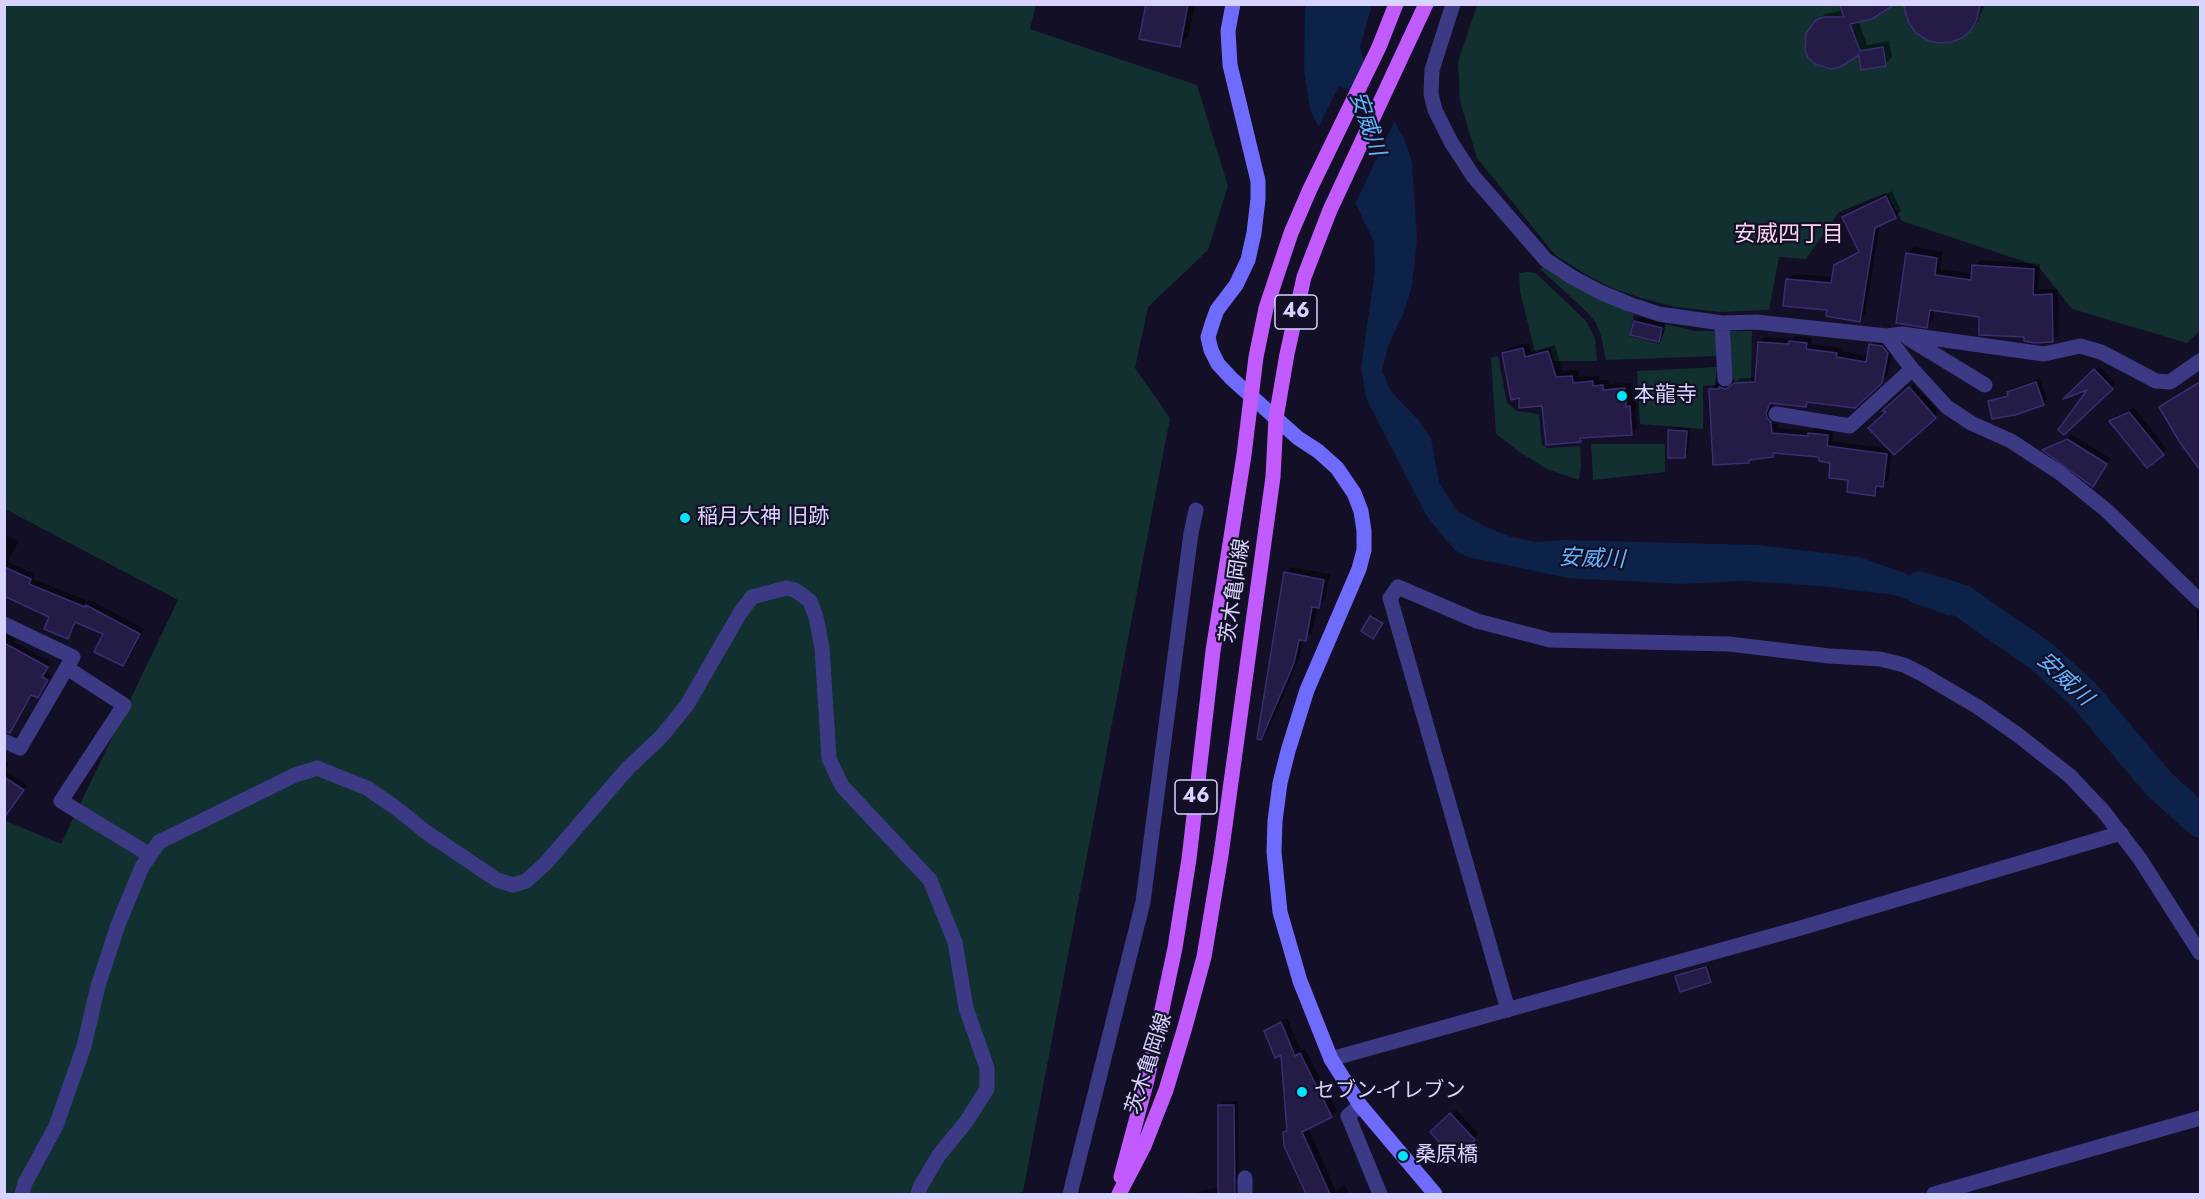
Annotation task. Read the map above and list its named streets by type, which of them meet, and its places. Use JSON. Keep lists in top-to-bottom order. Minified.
{"streets":{"main road":["46","茨木亀岡線"]},"districts":["安威四丁目"],"water":["安威川"],"places":["本龍寺","稲月大神 旧跡","セブン-イレブン","桑原橋"]}
